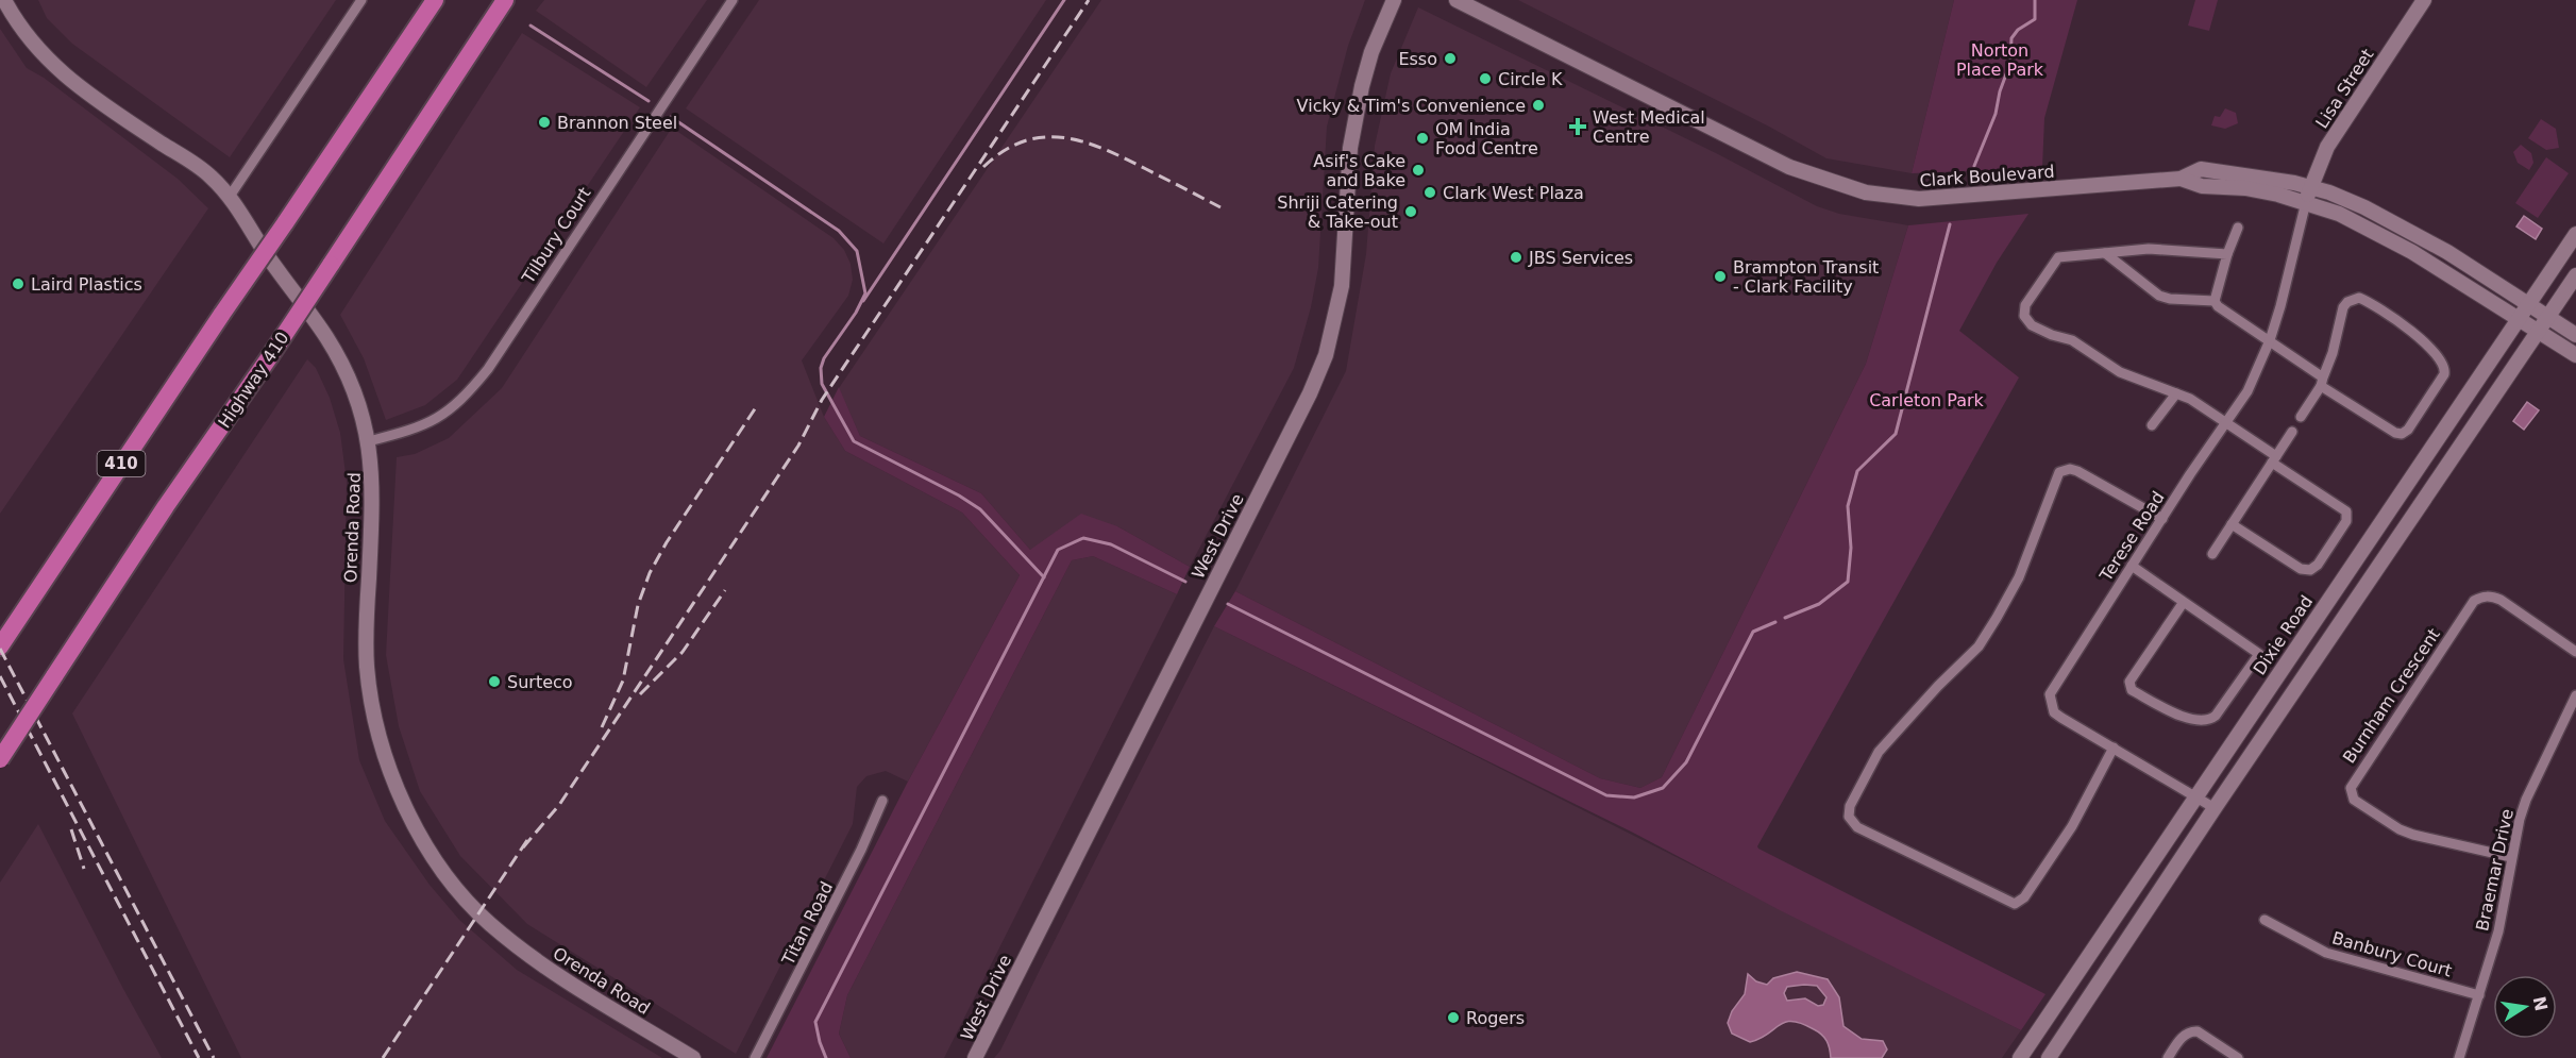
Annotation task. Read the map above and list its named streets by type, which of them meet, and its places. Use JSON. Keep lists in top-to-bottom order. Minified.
{"streets":{"highway":["Highway 410","410"],"street":["Lisa Street","Clark Boulevard","Tilbury Court","Orenda Road","West Drive","Terese Road","Dixie Road","Burnham Crescent","Braemar Drive","Titan Road","Banbury Court"]},"crossings":[["Lisa Street","Clark Boulevard"],["Lisa Street","Terese Road"],["Clark Boulevard","Terese Road"],["Clark Boulevard","Dixie Road"],["Tilbury Court","Orenda Road"],["Terese Road","Dixie Road"],["Burnham Crescent","Braemar Drive"],["Braemar Drive","Banbury Court"]],"parks":["Norton Place Park","Carleton Park"],"places":{"other":["Esso","Circle K","Vicky & Tim's Convenience","Brannon Steel","OM India Food Centre","Asif's Cake and Bake","Clark West Plaza","Shriji Catering & Take-out","JBS Services","Brampton Transit - Clark Facility","Laird Plastics","Surteco","Rogers"],"health":["West Medical Centre"]},"north":"right"}
